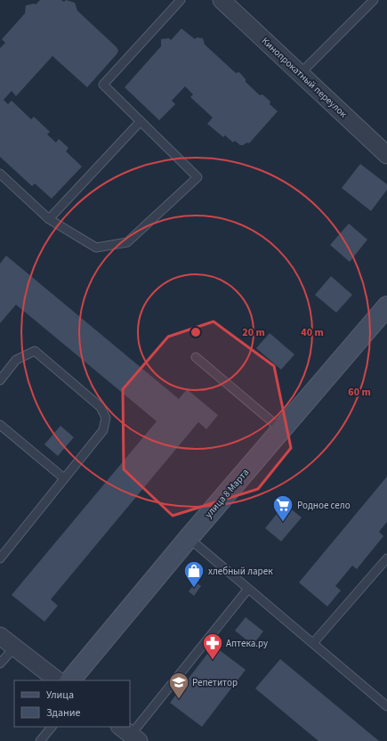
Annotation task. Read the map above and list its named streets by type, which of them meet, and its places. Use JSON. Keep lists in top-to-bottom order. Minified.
{"streets":{"street":["Кинопрокатный переулок","улица 8 Марта"]},"places":{"supermarket":["Родное село"],"shop":["хлебный ларек"],"pharmacy":["Аптека.ру"],"school or university":["Репетитор"]},"legend":["Улица","Здание"],"rings":["20 m","40 m","60 m"]}
